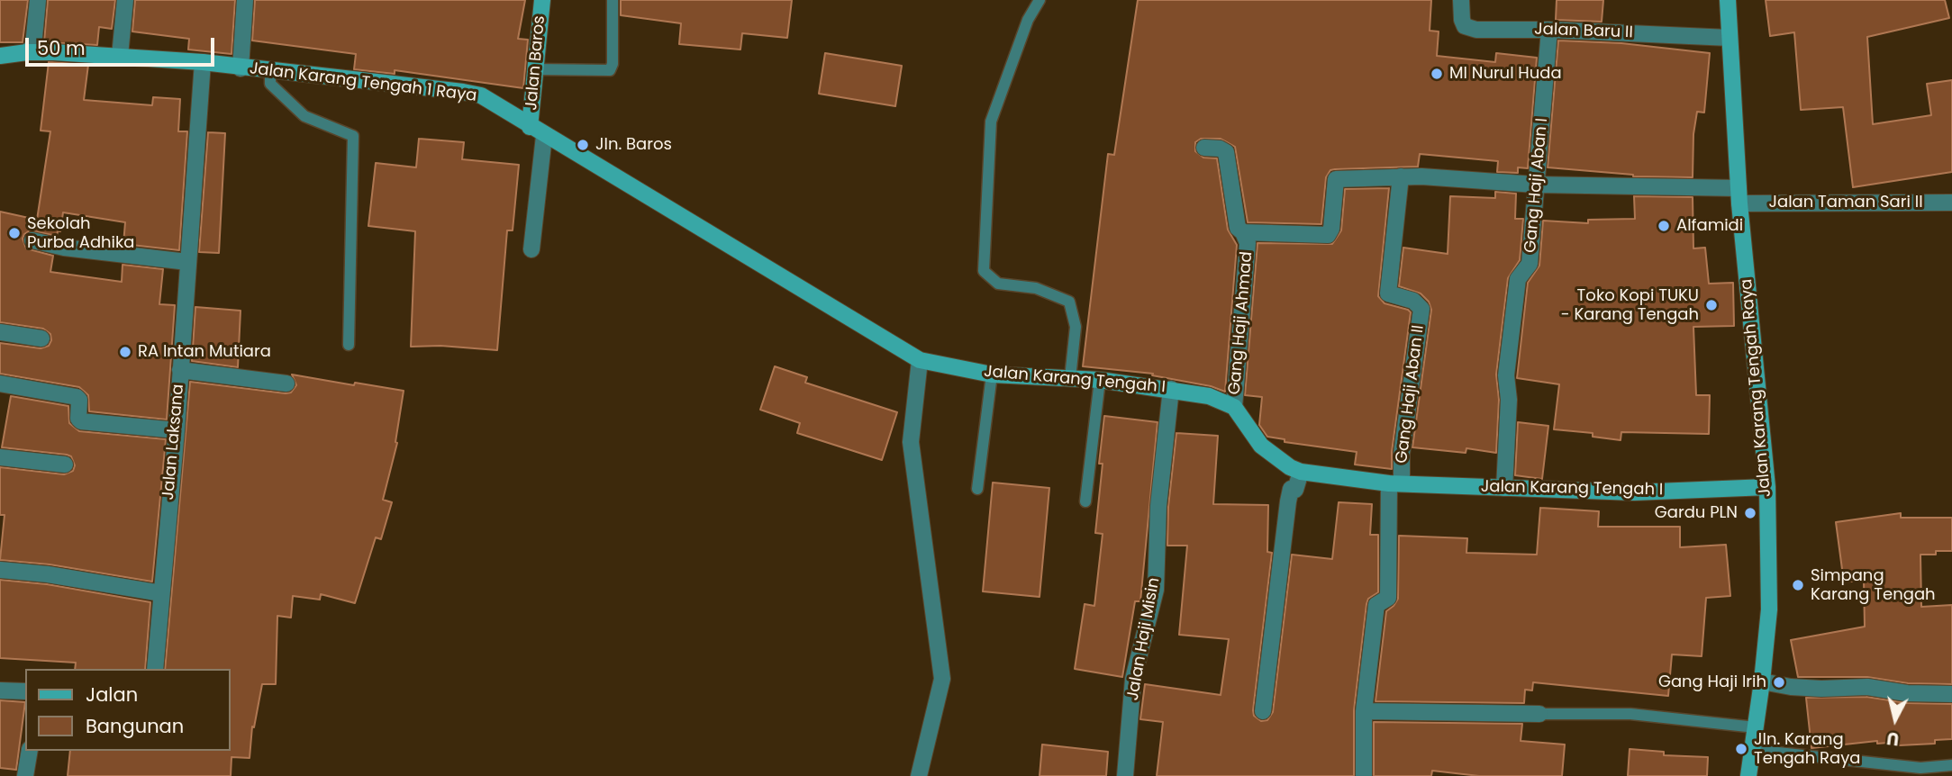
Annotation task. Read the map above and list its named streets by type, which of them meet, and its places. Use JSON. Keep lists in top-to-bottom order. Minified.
{"streets":{"street":["Jalan Baru II","Jalan Baros","Jalan Karang Tengah 1 Raya","Gang Haji Aban I","Jalan Taman Sari II","Gang Haji Ahmad","Jalan Karang Tengah I","Jalan Karang Tengah Raya","Gang Haji Aban II","Jalan Laksana","Jalan Haji Misin"]},"crossings":[["Jalan Baru II","Gang Haji Aban I"],["Jalan Baru II","Jalan Karang Tengah Raya"],["Jalan Baros","Jalan Karang Tengah 1 Raya"],["Jalan Baros","Jalan Karang Tengah I"],["Jalan Karang Tengah 1 Raya","Jalan Karang Tengah I"],["Jalan Karang Tengah 1 Raya","Jalan Laksana"],["Gang Haji Aban I","Jalan Taman Sari II"],["Gang Haji Aban I","Jalan Karang Tengah I"],["Jalan Taman Sari II","Gang Haji Ahmad"],["Jalan Taman Sari II","Jalan Karang Tengah Raya"],["Jalan Taman Sari II","Gang Haji Aban II"],["Gang Haji Ahmad","Jalan Karang Tengah I"],["Jalan Karang Tengah I","Jalan Karang Tengah Raya"],["Jalan Karang Tengah I","Gang Haji Aban II"],["Jalan Karang Tengah I","Jalan Haji Misin"]],"places":["MI Nurul Huda","Jln. Baros","Alfamidi","Sekolah Purba Adhika","Toko Kopi TUKU - Karang Tengah","RA Intan Mutiara","Gardu PLN","Simpang Karang Tengah","Gang Haji Irih","Jln. Karang Tengah Raya"],"legend":["Jalan","Bangunan"],"scale_bar":"50 m","north":"bottom"}
